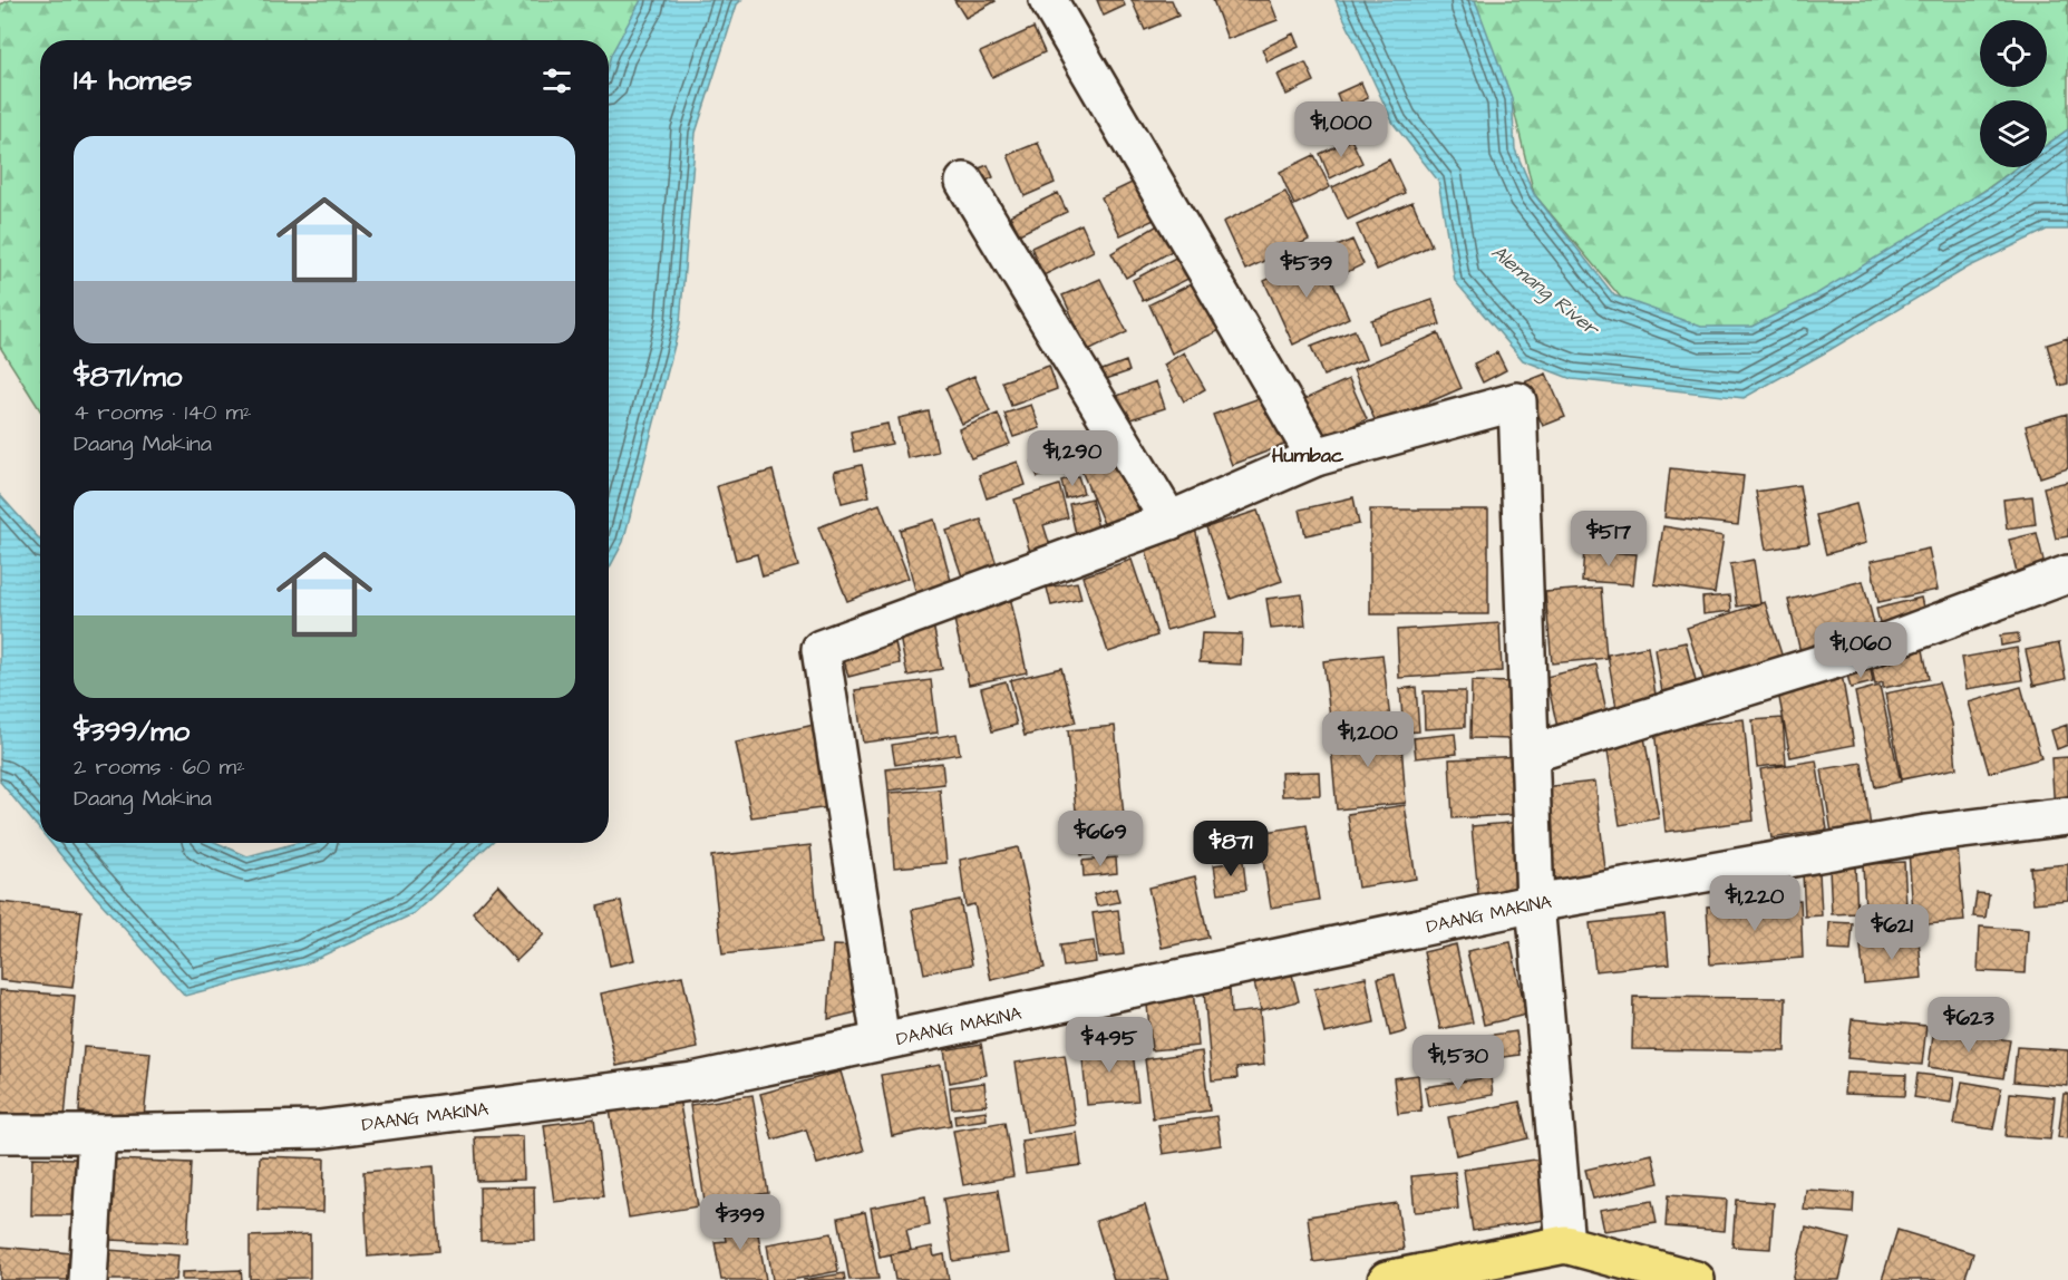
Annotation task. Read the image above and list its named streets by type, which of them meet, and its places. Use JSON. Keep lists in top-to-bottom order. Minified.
{"streets":{"street":["DAANG MAKINA"]},"districts":["Humbac"],"water":["Alemang River"],"page":{"heading":"14 homes","price":["$1,000","$539","$1,290","$517","$1,060","$1,200","$669","$871","$1,220","$621","$623","$495","$1,530","$399"],"list":[{"name":"$871/mo","note":"4 rooms · 140 m² · Daang Makina"},{"name":"$399/mo","note":"2 rooms · 60 m² · Daang Makina"}]}}
